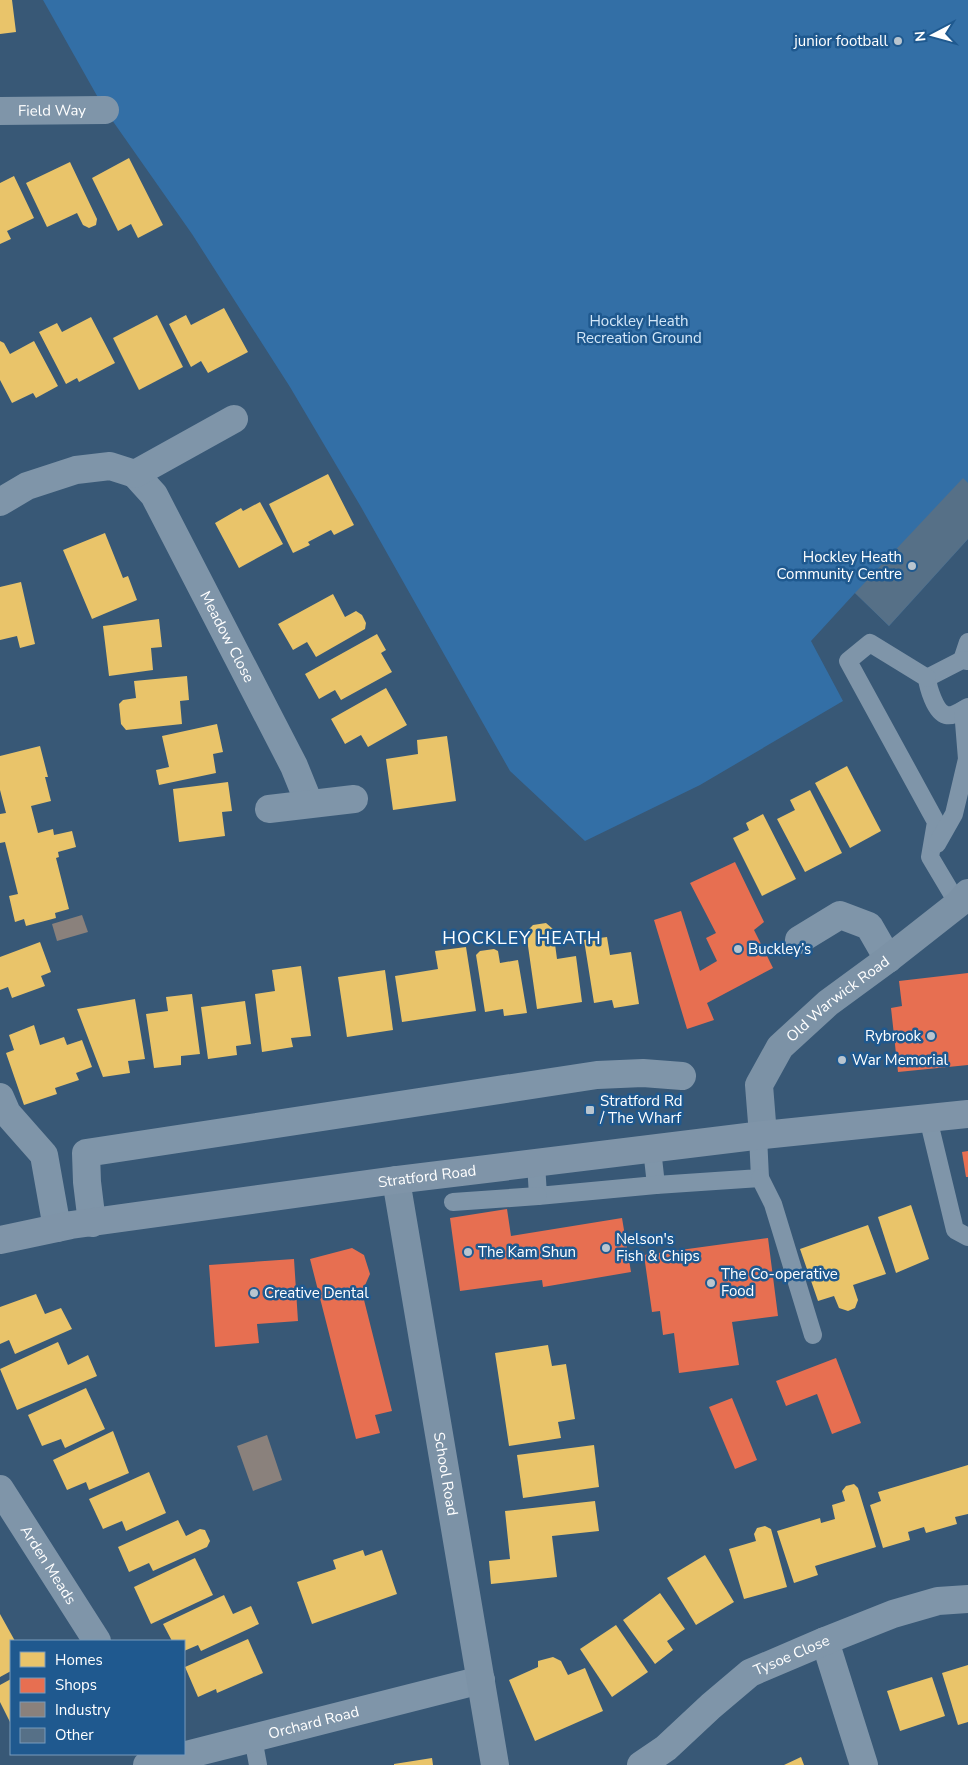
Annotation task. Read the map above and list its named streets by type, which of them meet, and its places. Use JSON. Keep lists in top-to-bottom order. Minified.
{"streets":{"main road":["Stratford Road"],"street":["Field Way","Meadow Close","Old Warwick Road","School Road","Arden Meads","Tysoe Close","Orchard Road"]},"crossings":[["Old Warwick Road","Stratford Road"],["Stratford Road","School Road"],["School Road","Orchard Road"]],"districts":["HOCKLEY HEATH"],"parks":["Hockley Heath Recreation Ground"],"places":{"other":["junior football","Hockley Heath Community Centre","Buckley’s","Rybrook","War Memorial","Nelson's Fish & Chips","The Kam Shun","The Co-operative Food","Creative Dental"],"transit":["Stratford Rd / The Wharf"]},"legend":["Homes","Shops","Industry","Other"],"north":"left"}
